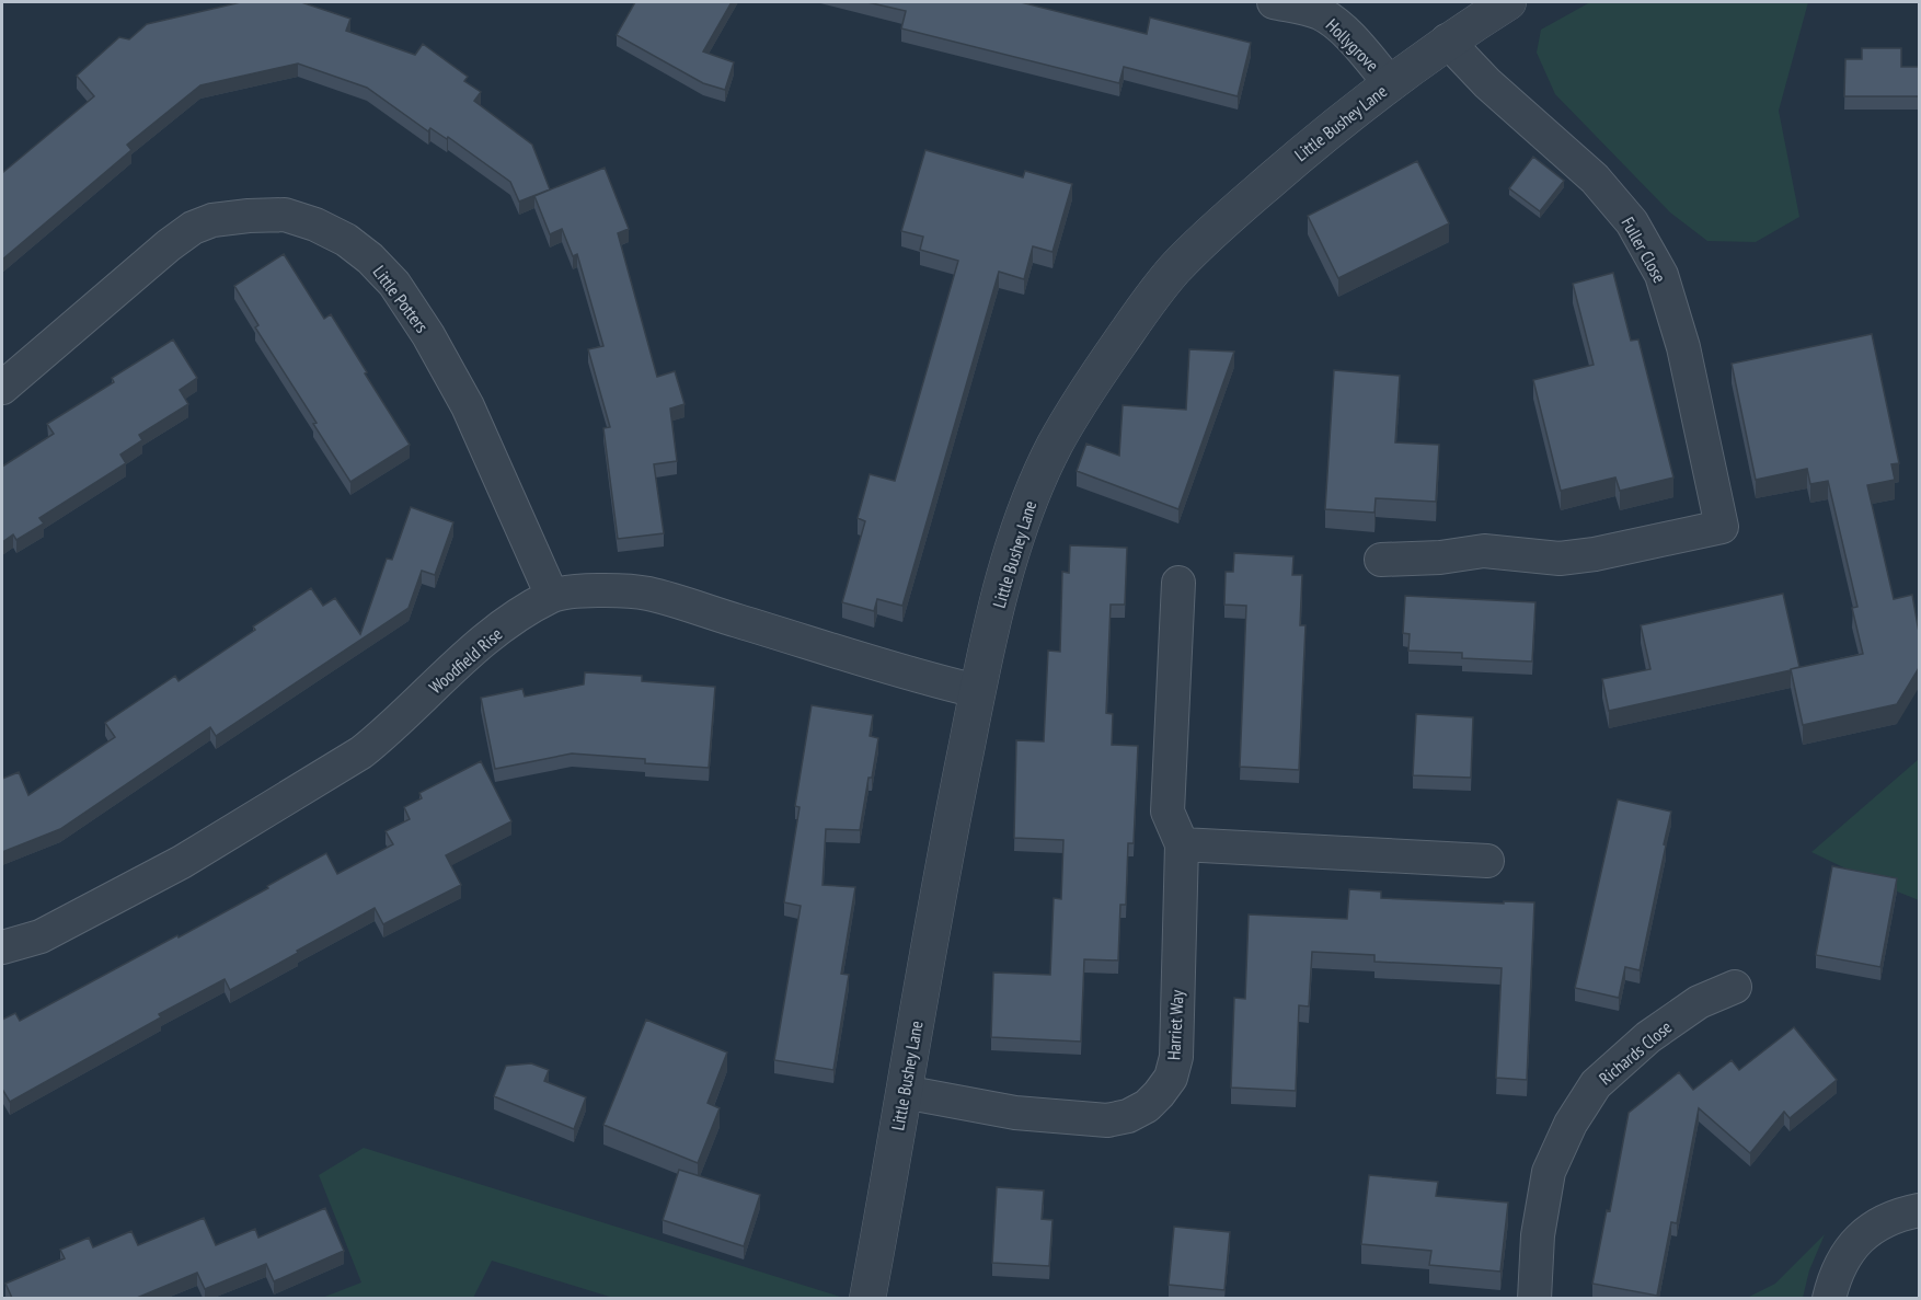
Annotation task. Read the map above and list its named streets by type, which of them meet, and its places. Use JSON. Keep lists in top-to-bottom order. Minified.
{"streets":{"street":["Hollygrove","Little Bushey Lane","Fuller Close","Little Potters","Woodfield Rise","Harriet Way","Richards Close"]},"crossings":[["Hollygrove","Little Bushey Lane"],["Little Bushey Lane","Fuller Close"],["Little Bushey Lane","Woodfield Rise"],["Little Bushey Lane","Harriet Way"],["Little Potters","Woodfield Rise"]]}
